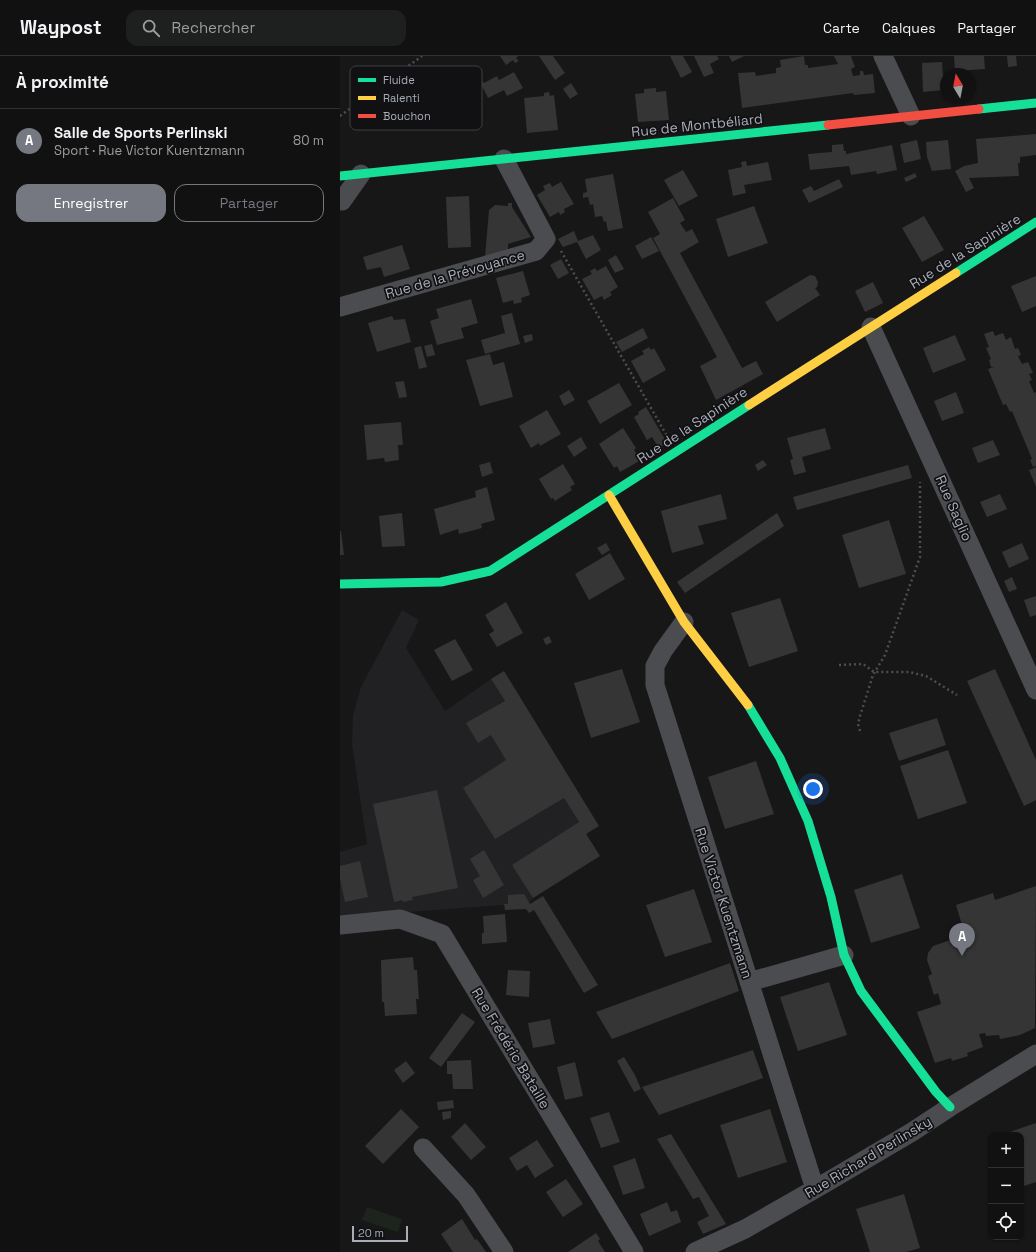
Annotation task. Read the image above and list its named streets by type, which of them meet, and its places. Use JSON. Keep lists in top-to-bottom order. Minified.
{"streets":{"street":["Rue de Montbéliard","Rue de la Sapinière","Rue de la Prévoyance","Rue Saglio","Rue Victor Kuentzmann","Rue Frédéric Bataille","Rue Richard Perlinsky"]},"crossings":[["Rue de la Sapinière","Rue Saglio"],["Rue Victor Kuentzmann","Rue Richard Perlinsky"]],"legend":["Fluide","Ralenti","Bouchon"],"scale_bar":"20 m","north":"top","page":{"header":"Waypost","search":"Rechercher","nav":["Carte","Calques","Partager"],"heading":"À proximité","list":[{"mark":"A","name":"Salle de Sports Perlinski","note":"Sport · Rue Victor Kuentzmann","value":"80 m"}],"buttons":["Enregistrer","Partager"],"pins":"A","map_buttons":["+","−"],"scale":"20 m"}}
